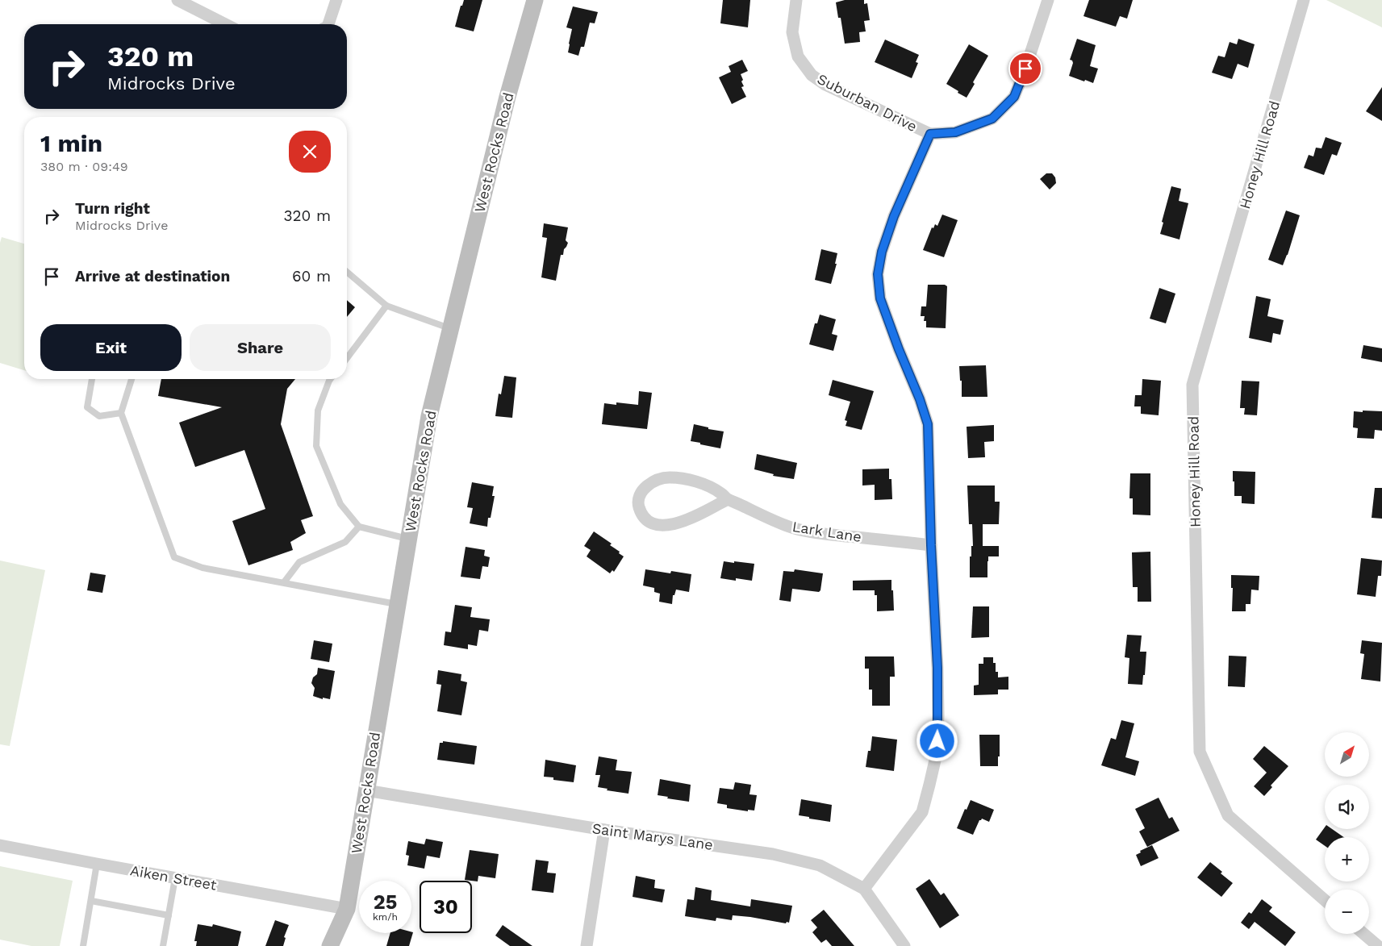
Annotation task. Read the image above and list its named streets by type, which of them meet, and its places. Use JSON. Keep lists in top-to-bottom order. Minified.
{"streets":{"main road":["West Rocks Road"],"street":["Suburban Drive","Honey Hill Road","Lark Lane","Saint Marys Lane","Aiken Street"]},"crossings":[["West Rocks Road","Saint Marys Lane"],["West Rocks Road","Aiken Street"]],"north":"top right","page":{"turn":["320 m","Midrocks Drive"],"heading":["1 min","380 m · 09:49"],"list":[{"name":"Turn right","note":"Midrocks Drive","value":"320 m"},{"name":"Arrive at destination","value":"60 m"}],"buttons":["Exit","Share"],"map_buttons":["+","−"],"speed":"25 km/h","limit":"30"}}
